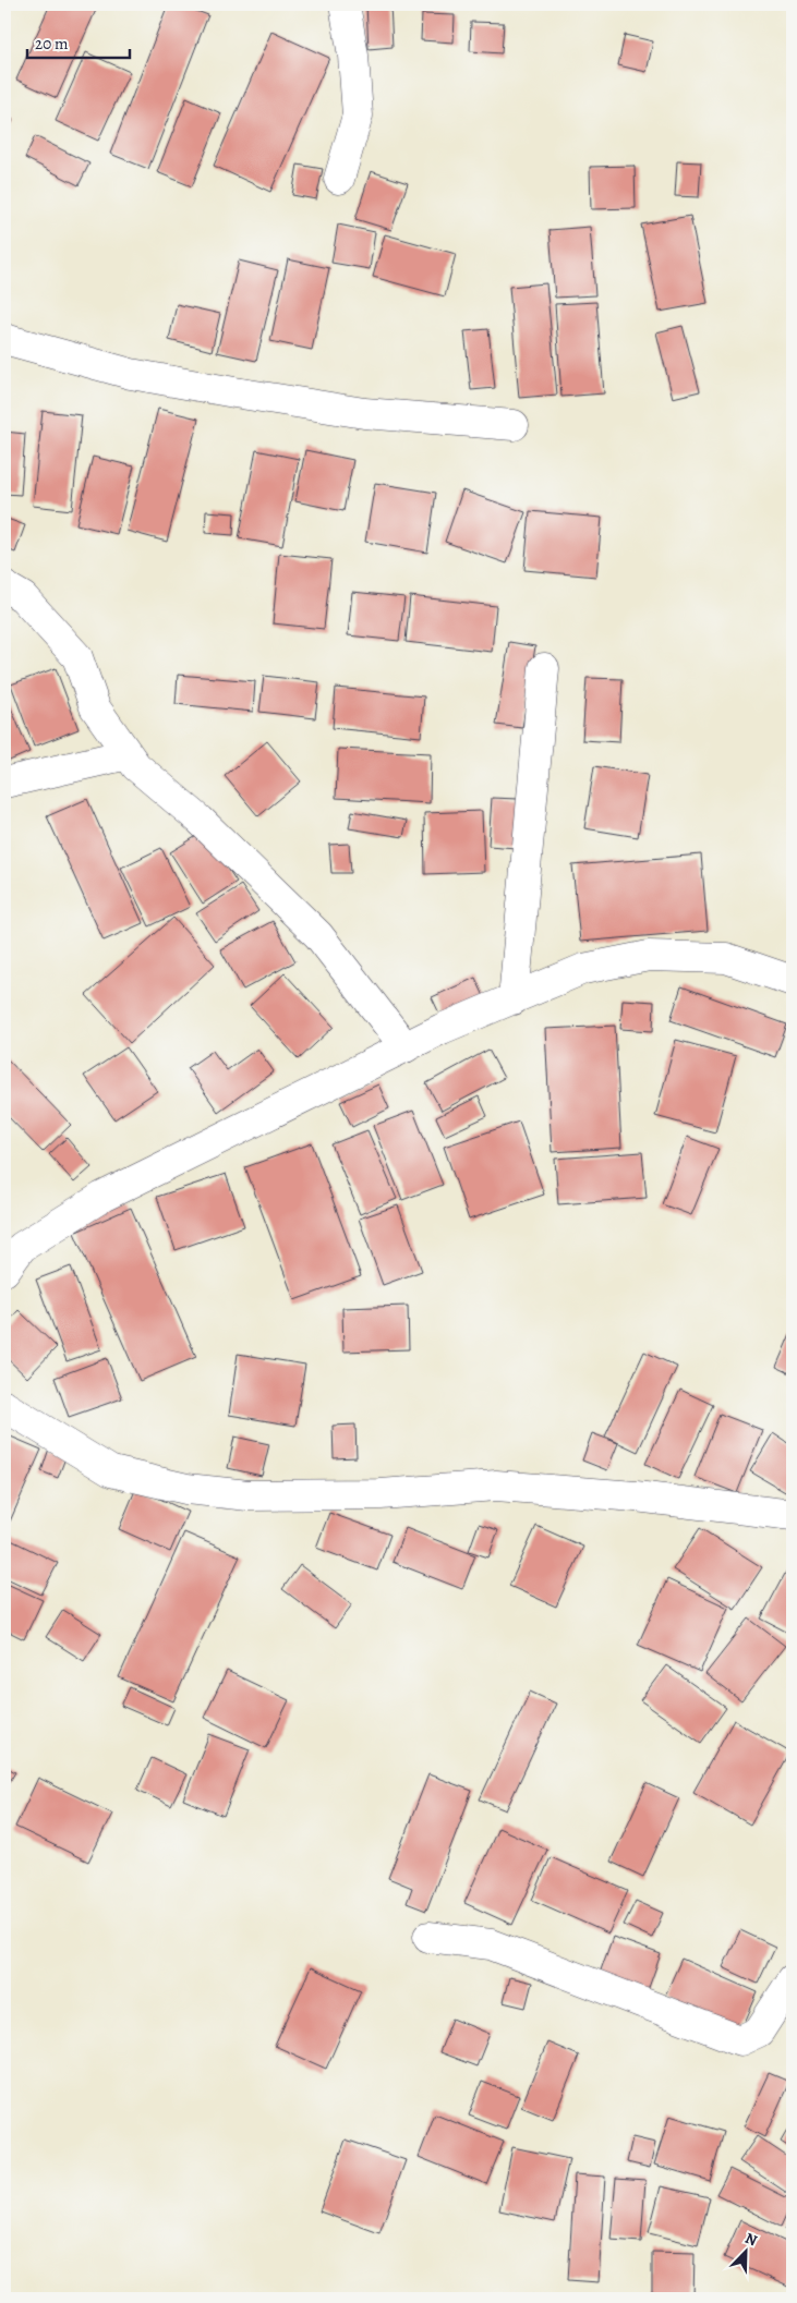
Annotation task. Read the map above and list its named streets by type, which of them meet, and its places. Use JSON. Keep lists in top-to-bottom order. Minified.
{"scale_bar":"20 m","north":"top right"}
